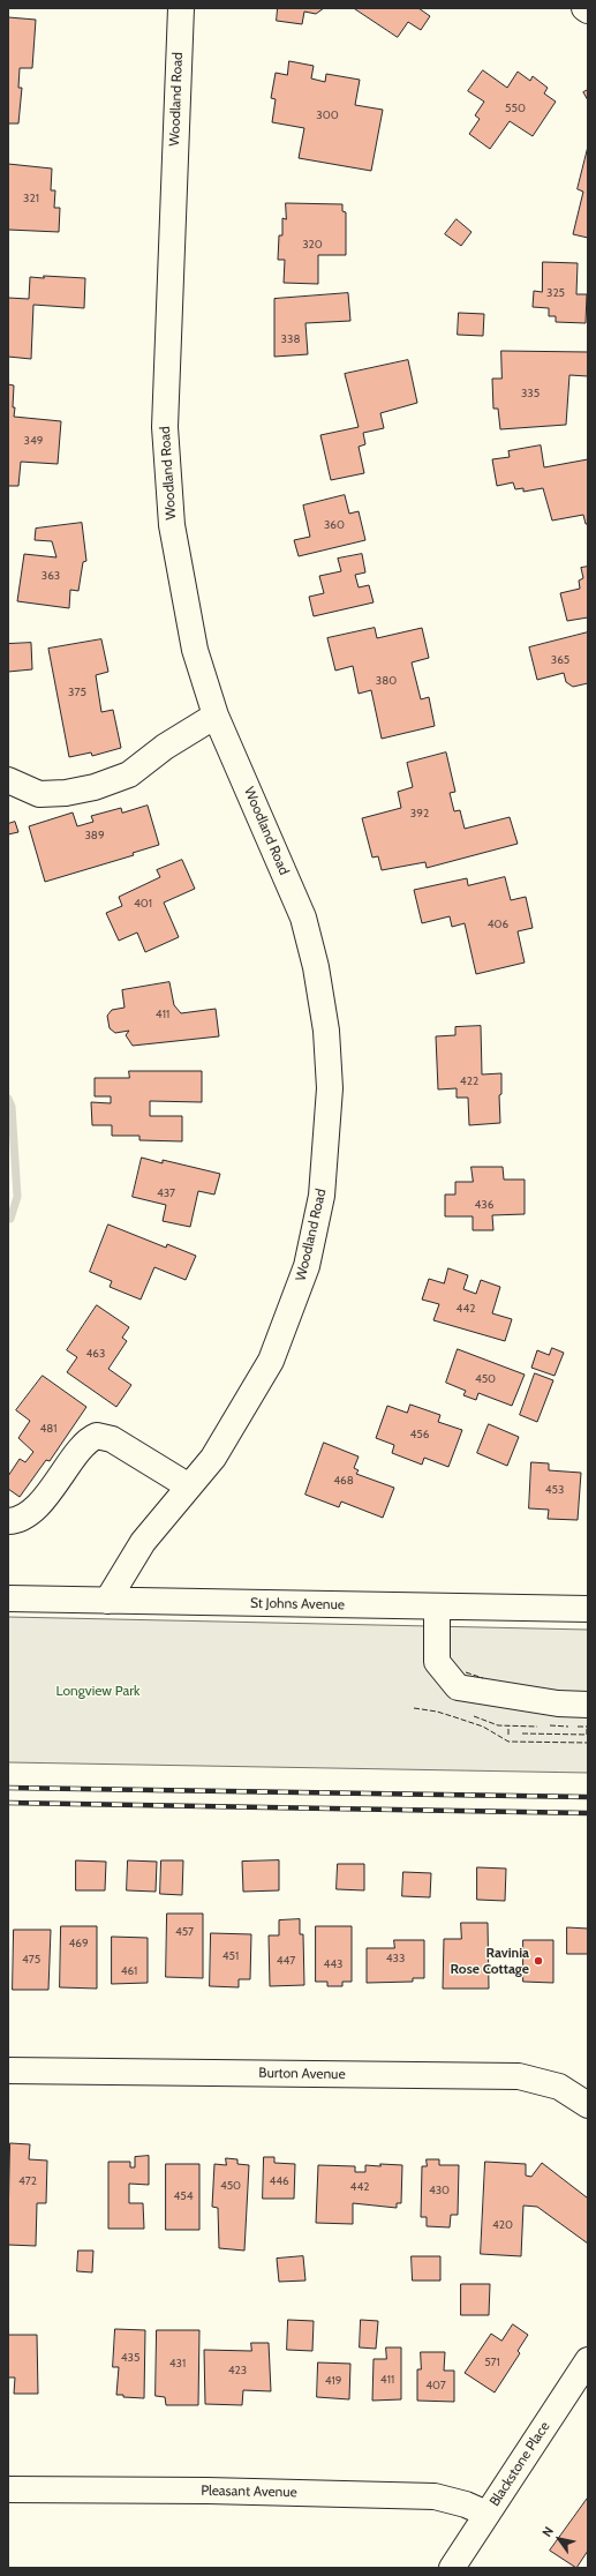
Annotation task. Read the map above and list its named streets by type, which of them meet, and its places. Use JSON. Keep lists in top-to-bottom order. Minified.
{"streets":{"street":["Woodland Road","St Johns Avenue","Burton Avenue","Blackstone Place","Pleasant Avenue"]},"crossings":[["Woodland Road","St Johns Avenue"],["Blackstone Place","Pleasant Avenue"]],"parks":["Longview Park"],"places":["Ravinia Rose Cottage"],"house_numbers":["550","300","321","320","325","338","335","349","360","363","365","380","375","392","389","401","406","411","422","437","436","442","463","450","481","456","468","453","457","469","451","433","475","447","443","461","472","446","450","442","430","454","420","435","571","431","423","411","419","407"],"north":"top left"}
